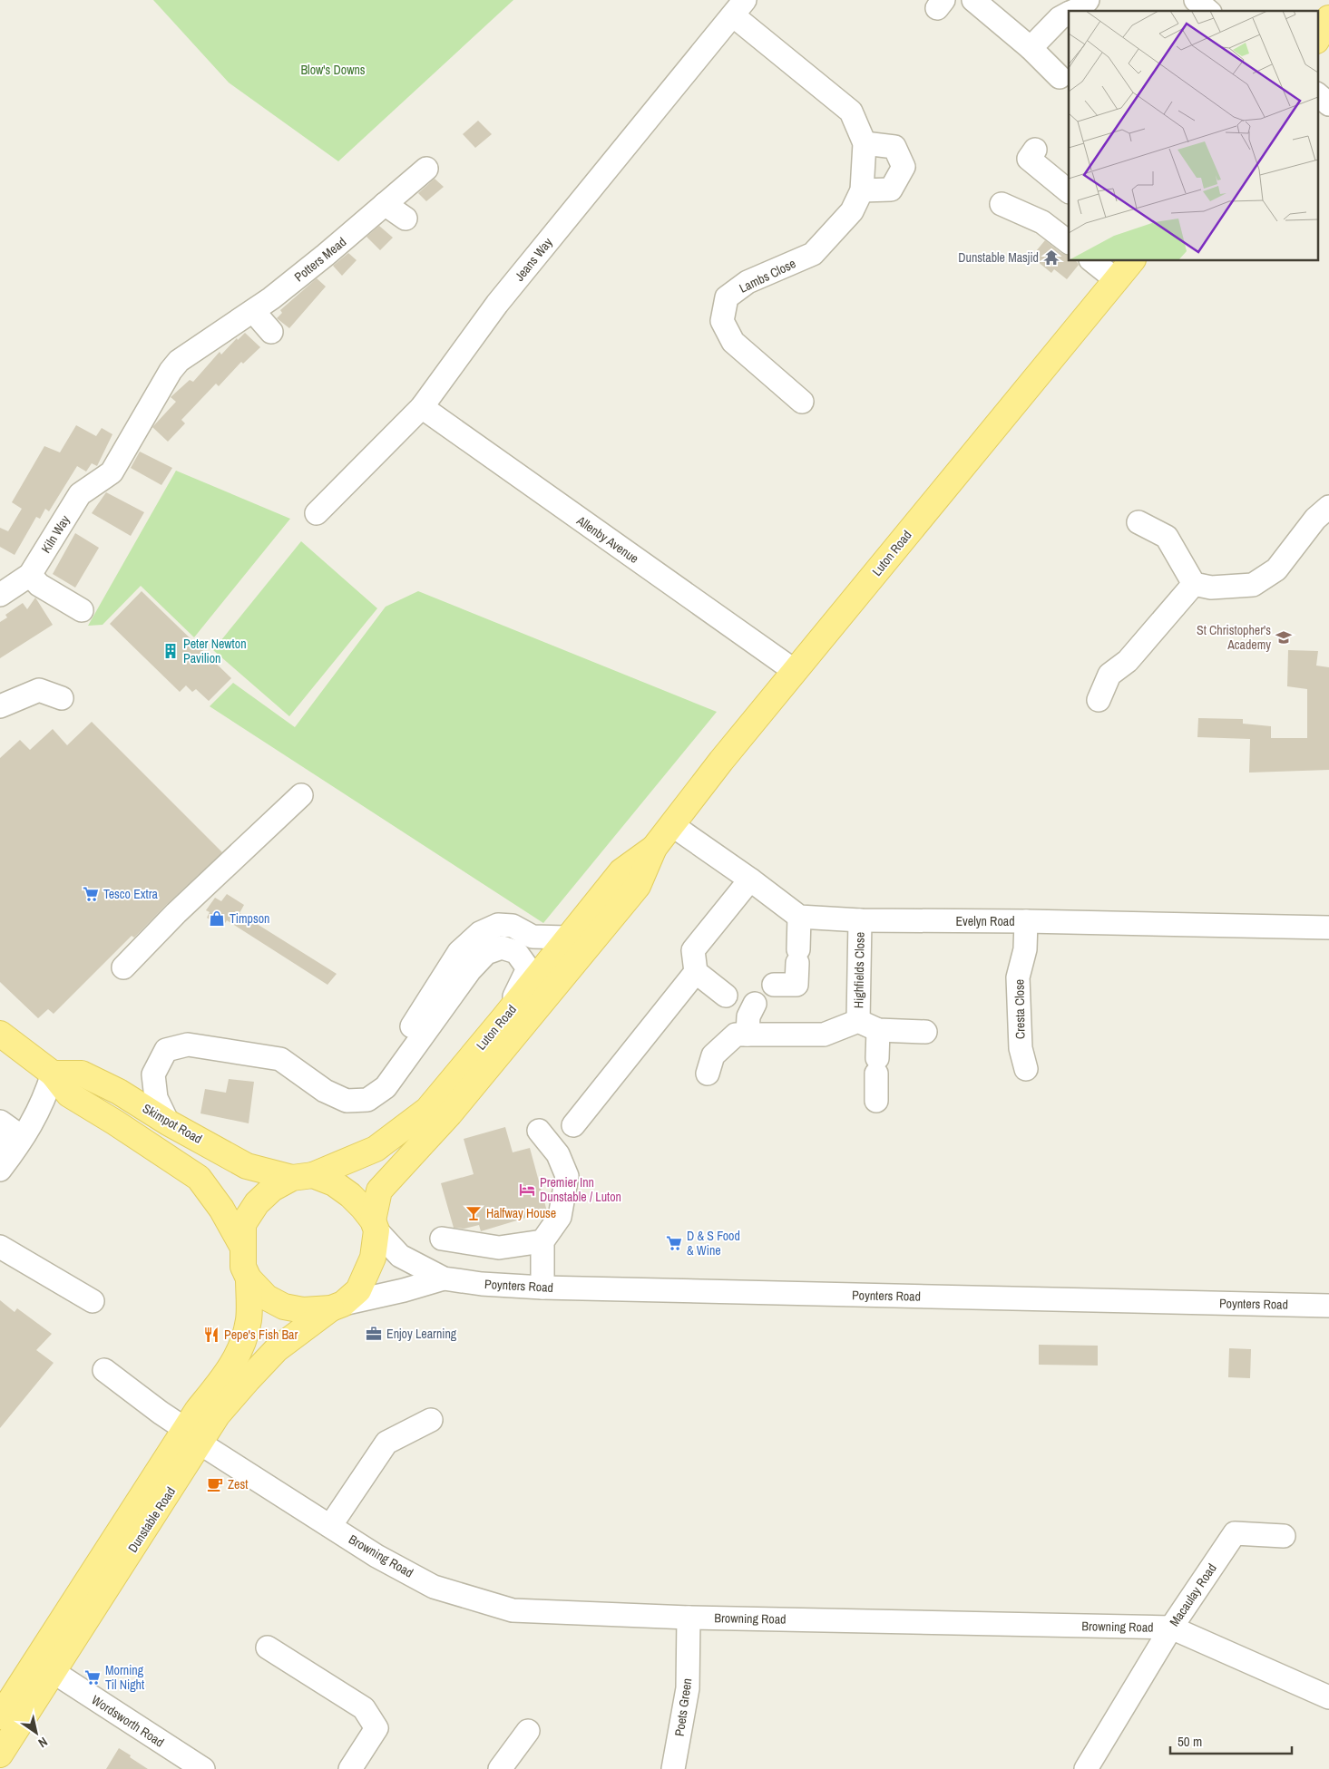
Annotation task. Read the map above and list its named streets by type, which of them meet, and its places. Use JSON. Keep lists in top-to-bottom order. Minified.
{"streets":{"main road":["Luton Road","Skimpot Road","Dunstable Road"],"street":["Potters Mead","Jeans Way","Lambs Close","Kiln Way","Allenby Avenue","Evelyn Road","Highfields Close","Cresta Close","Poynters Road","Browning Road","Macaulay Road","Poets Green","Wordsworth Road"]},"crossings":[["Potters Mead","Kiln Way"],["Jeans Way","Lambs Close"],["Jeans Way","Allenby Avenue"],["Allenby Avenue","Luton Road"],["Luton Road","Skimpot Road"],["Luton Road","Poynters Road"],["Luton Road","Dunstable Road"],["Evelyn Road","Highfields Close"],["Evelyn Road","Cresta Close"],["Skimpot Road","Poynters Road"],["Skimpot Road","Dunstable Road"],["Poynters Road","Dunstable Road"],["Dunstable Road","Browning Road"],["Dunstable Road","Wordsworth Road"],["Browning Road","Macaulay Road"],["Browning Road","Poets Green"]],"parks":["Blow's Downs"],"places":{"temple":["Dunstable Masjid"],"school or university":["St Christopher's Academy"],"building":["Peter Newton Pavilion"],"supermarket":["Tesco Extra","D & S Food & Wine","Morning Til Night"],"shop":["Timpson"],"hotel":["Premier Inn Dunstable / Luton"],"bar":["Halfway House"],"office":["Enjoy Learning"],"restaurant":["Pepe's Fish Bar"],"cafe":["Zest"]},"scale_bar":"50 m","north":"bottom right"}
